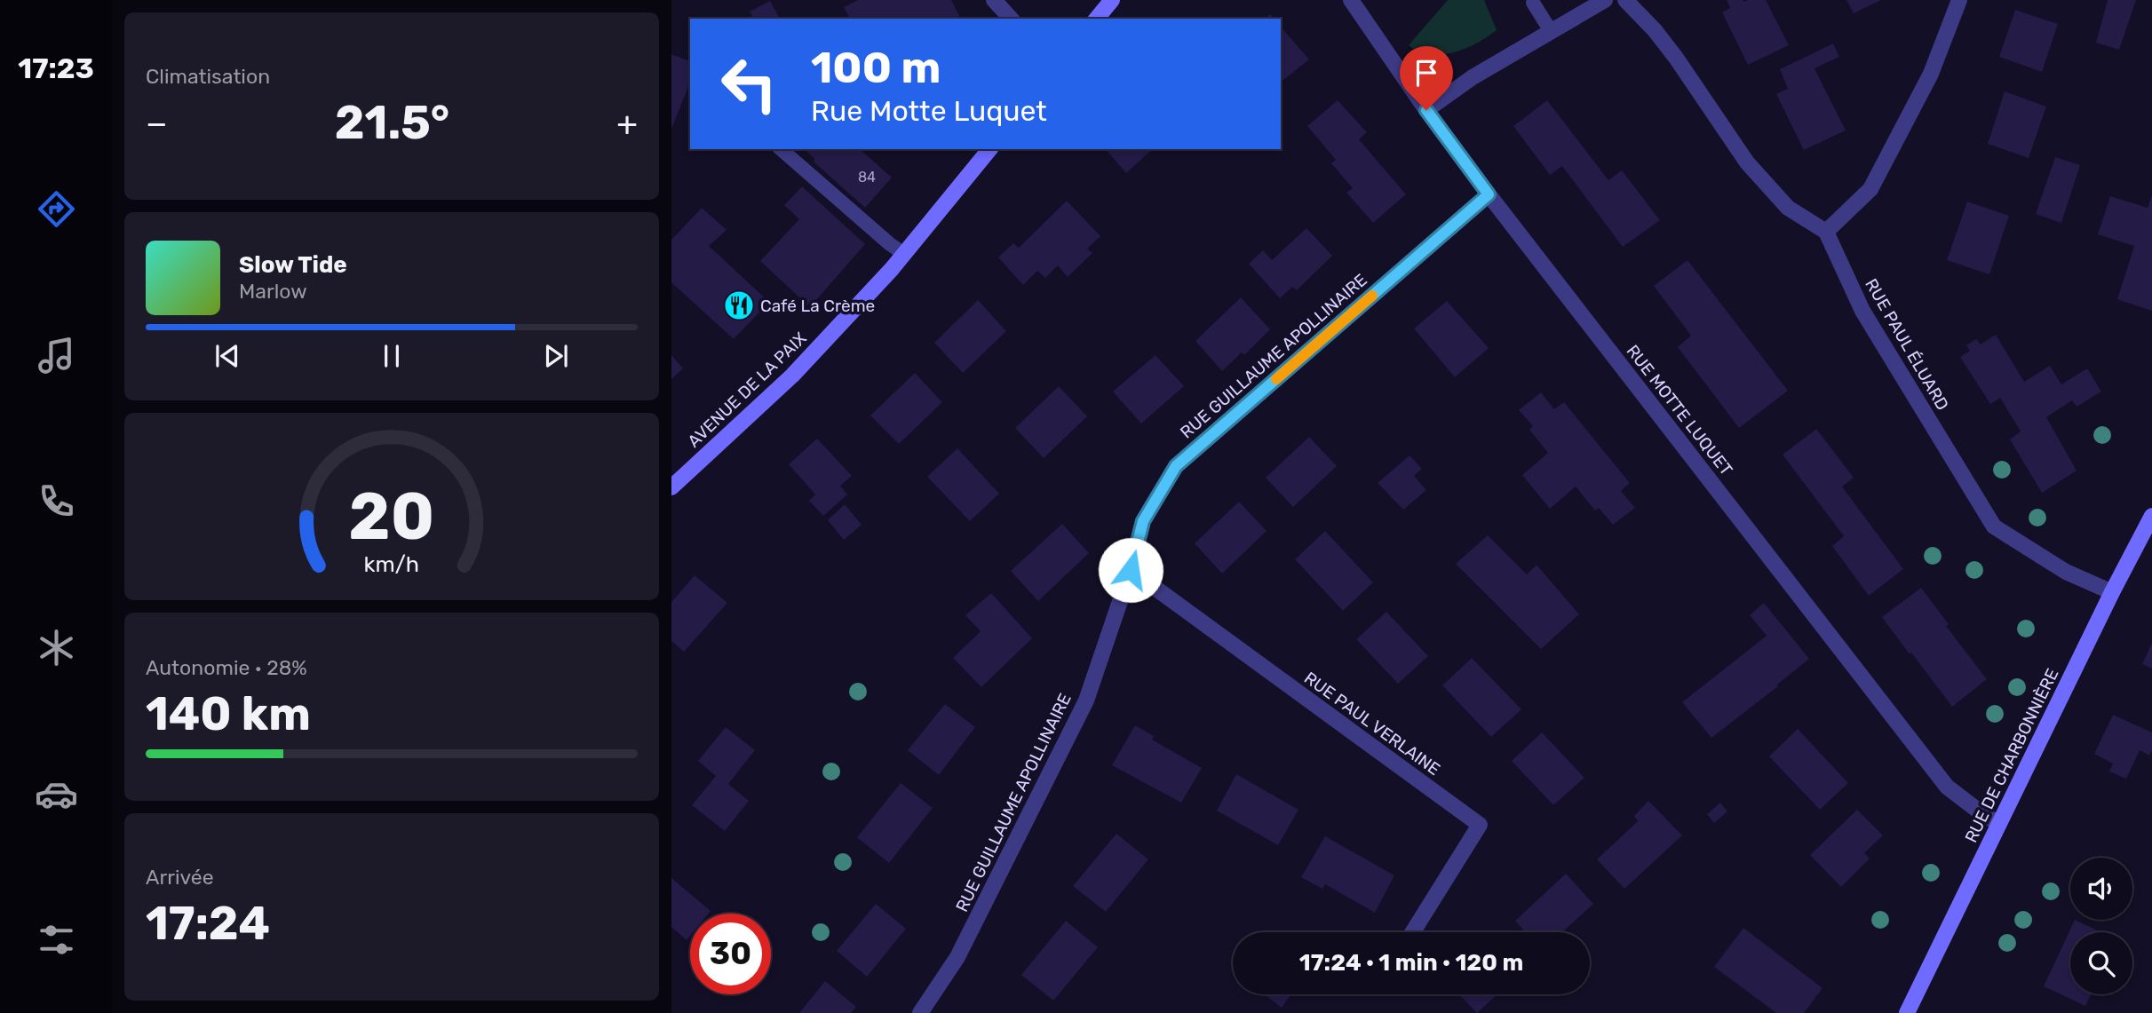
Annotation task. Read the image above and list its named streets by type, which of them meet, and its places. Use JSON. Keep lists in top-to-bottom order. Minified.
{"streets":{"street":["RUE PAUL ÉLUARD","RUE GUILLAUME APOLLINAIRE","AVENUE DE LA PAIX","RUE MOTTE LUQUET","RUE PAUL VERLAINE","RUE DE CHARBONNIÈRE"]},"crossings":[["RUE PAUL ÉLUARD","RUE DE CHARBONNIÈRE"],["RUE GUILLAUME APOLLINAIRE","RUE MOTTE LUQUET"],["RUE GUILLAUME APOLLINAIRE","RUE PAUL VERLAINE"],["RUE MOTTE LUQUET","RUE DE CHARBONNIÈRE"]],"places":{"restaurant":["Café La Crème"]},"house_numbers":["84"],"page":{"tabs":"17:23","tile":["Climatisation",["Autonomie · 28%","140 km"],["Arrivée","17:24"]],"turn":["100 m","Rue Motte Luquet"],"heat":["−","21.5°","+"],"song":["Slow Tide","Marlow"],"limit":"30","trip":"17:24 · 1 min · 120 m","gauge":["20","km/h"]}}
